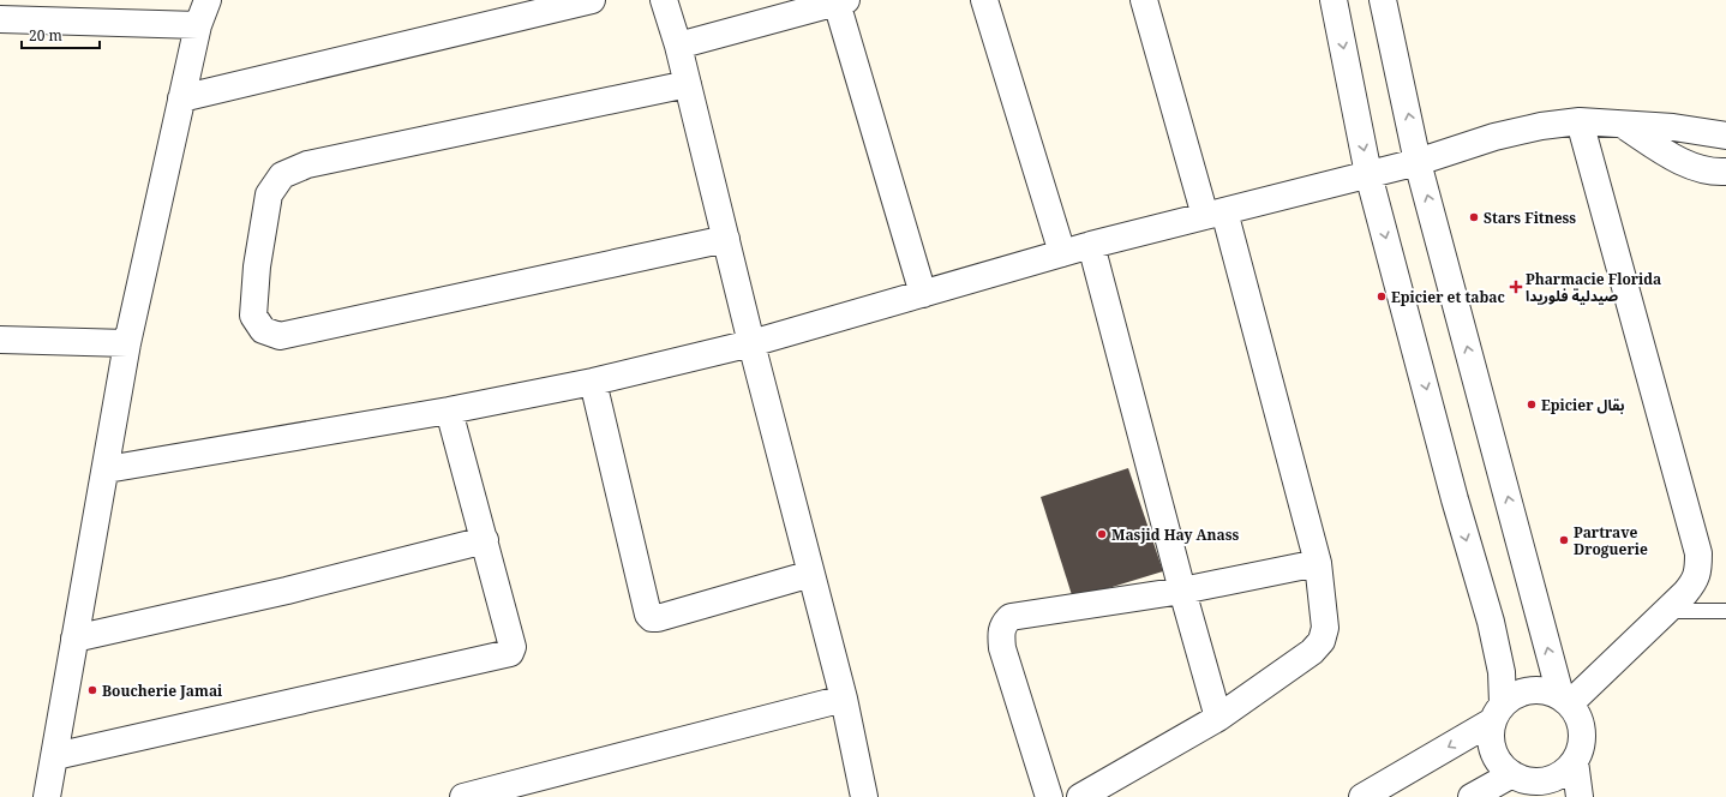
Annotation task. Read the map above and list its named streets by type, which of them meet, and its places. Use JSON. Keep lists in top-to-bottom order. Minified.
{"places":{"other":["Stars Fitness","Epicier et tabac","Epicier بقال","Masjid Hay Anass","Partrave Droguerie","Boucherie Jamai"],"health":["Pharmacie Florida صيدلية فلوريدا"]},"scale_bar":"20 m"}
